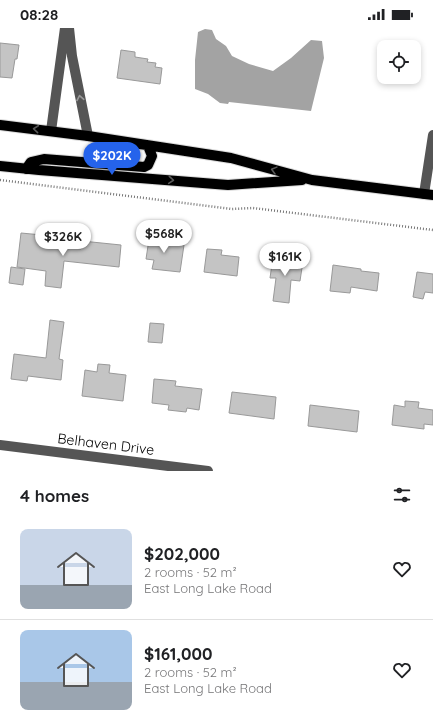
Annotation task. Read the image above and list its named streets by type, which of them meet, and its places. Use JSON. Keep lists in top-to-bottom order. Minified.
{"streets":{"street":["Belhaven Drive"]},"page":{"status":"08:28","price":["$202K","$568K","$326K","$161K"],"heading":"4 homes","list":[{"name":"$202,000","note":"2 rooms · 52 m² · East Long Lake Road"},{"name":"$161,000","note":"2 rooms · 52 m² · East Long Lake Road"}]}}
